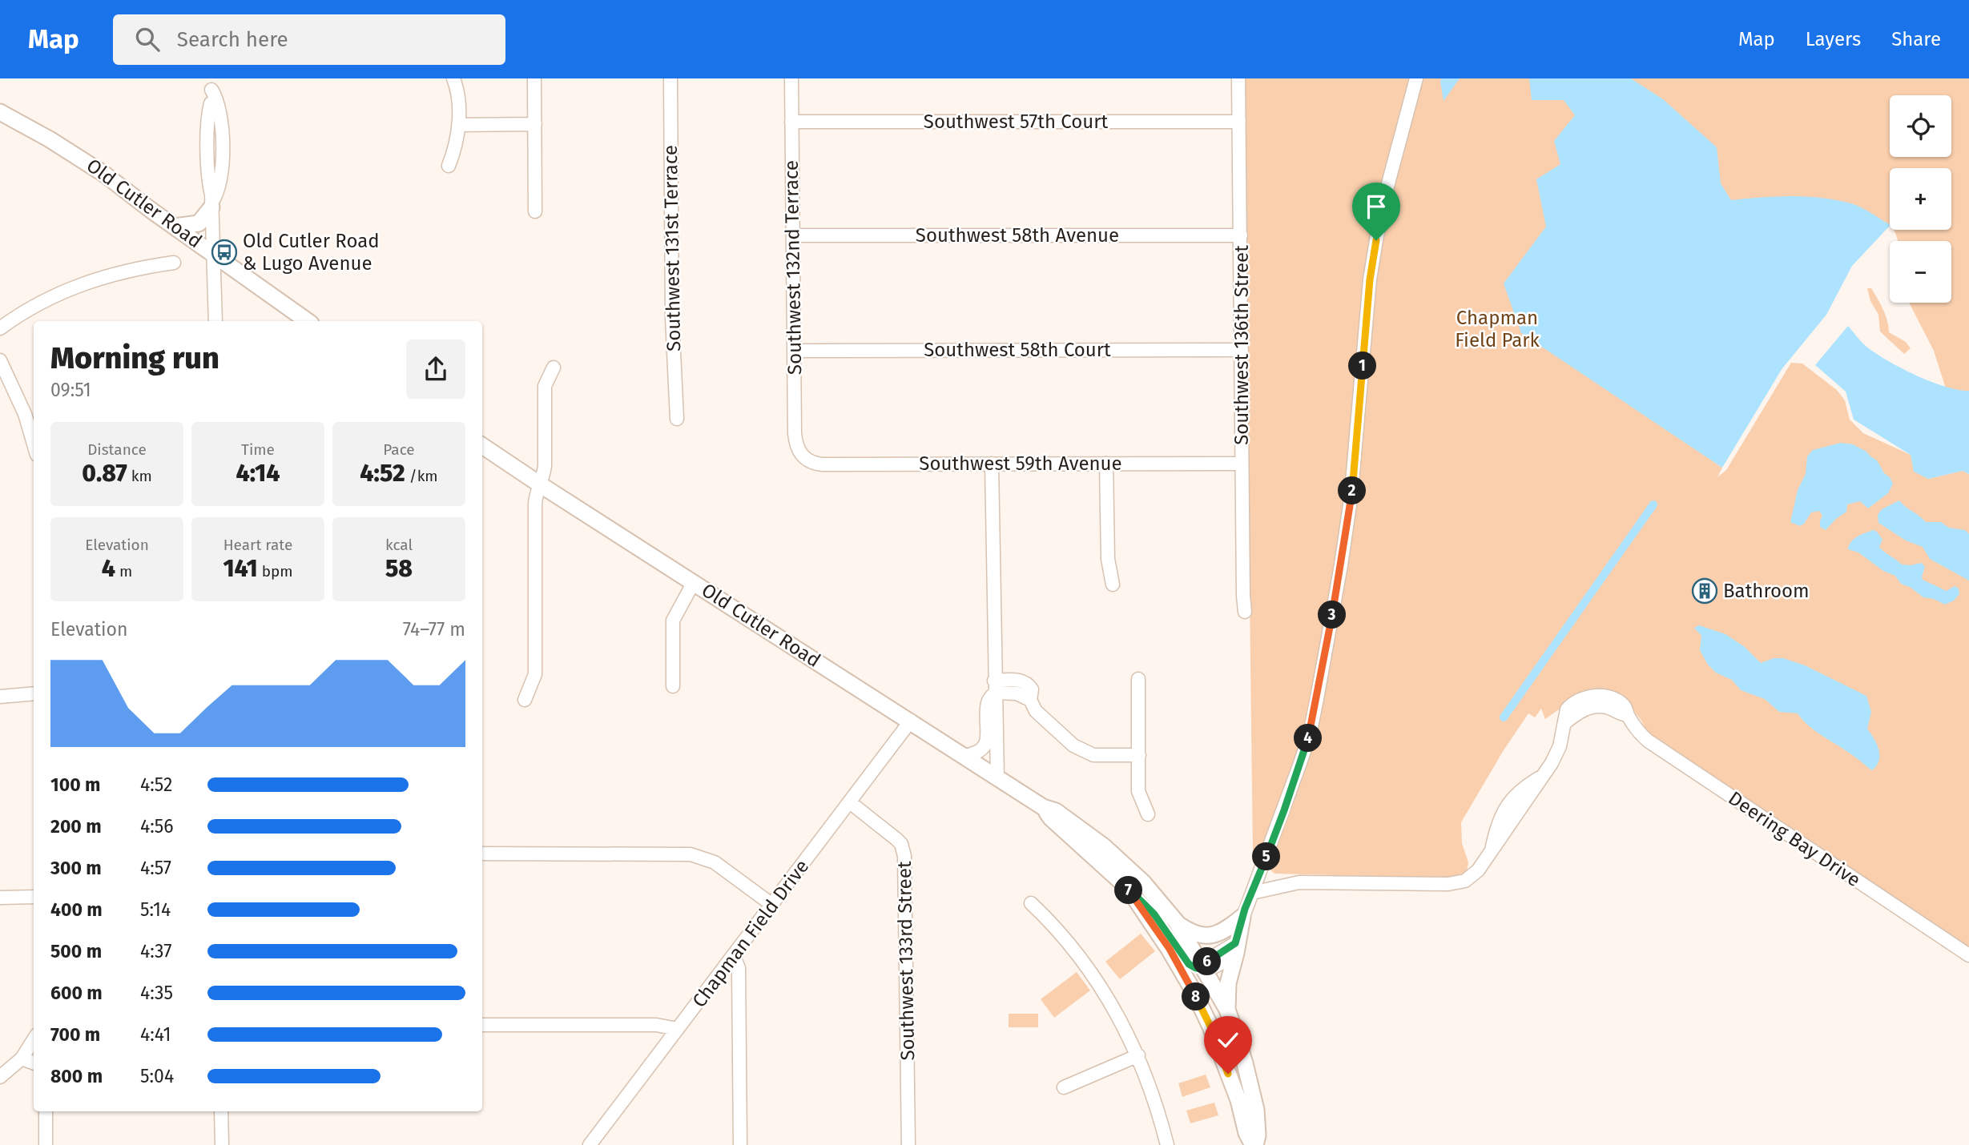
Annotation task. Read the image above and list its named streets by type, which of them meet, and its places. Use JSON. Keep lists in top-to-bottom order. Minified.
{"streets":{"main road":["Old Cutler Road"],"street":["Southwest 57th Court","Southwest 58th Avenue","Southwest 131st Terrace","Southwest 132nd Terrace","Southwest 136th Street","Southwest 58th Court","Southwest 59th Avenue","Deering Bay Drive","Chapman Field Drive","Southwest 133rd Street"]},"crossings":[["Southwest 57th Court","Southwest 132nd Terrace"],["Southwest 57th Court","Southwest 136th Street"],["Old Cutler Road","Chapman Field Drive"],["Southwest 58th Avenue","Southwest 132nd Terrace"],["Southwest 58th Avenue","Southwest 136th Street"],["Southwest 132nd Terrace","Southwest 58th Court"],["Southwest 132nd Terrace","Southwest 59th Avenue"],["Southwest 136th Street","Southwest 58th Court"],["Southwest 136th Street","Southwest 59th Avenue"],["Chapman Field Drive","Southwest 133rd Street"]],"parks":["Chapman Field Park"],"places":{"bus stop":["Old Cutler Road & Lugo Avenue"],"building":["Bathroom"]},"page":{"header":"Map","search":"Search here","nav":["Map","Layers","Share"],"map_buttons":["+","−"],"heading":["Morning run","09:51"],"pins":["1","2","3","4","5","7","6","8"],"stats":[["Distance","0.87 km"],["Time","4:14"],["Pace","4:52 /km"],["Elevation","4 m"],["Heart rate","141 bpm"],["kcal","58"]],"chart":["Elevation","74–77 m"],"list":[{"name":"100 m","note":"4:52"},{"name":"200 m","note":"4:56"},{"name":"300 m","note":"4:57"},{"name":"400 m","note":"5:14"},{"name":"500 m","note":"4:37"},{"name":"600 m","note":"4:35"},{"name":"700 m","note":"4:41"},{"name":"800 m","note":"5:04"}]}}
